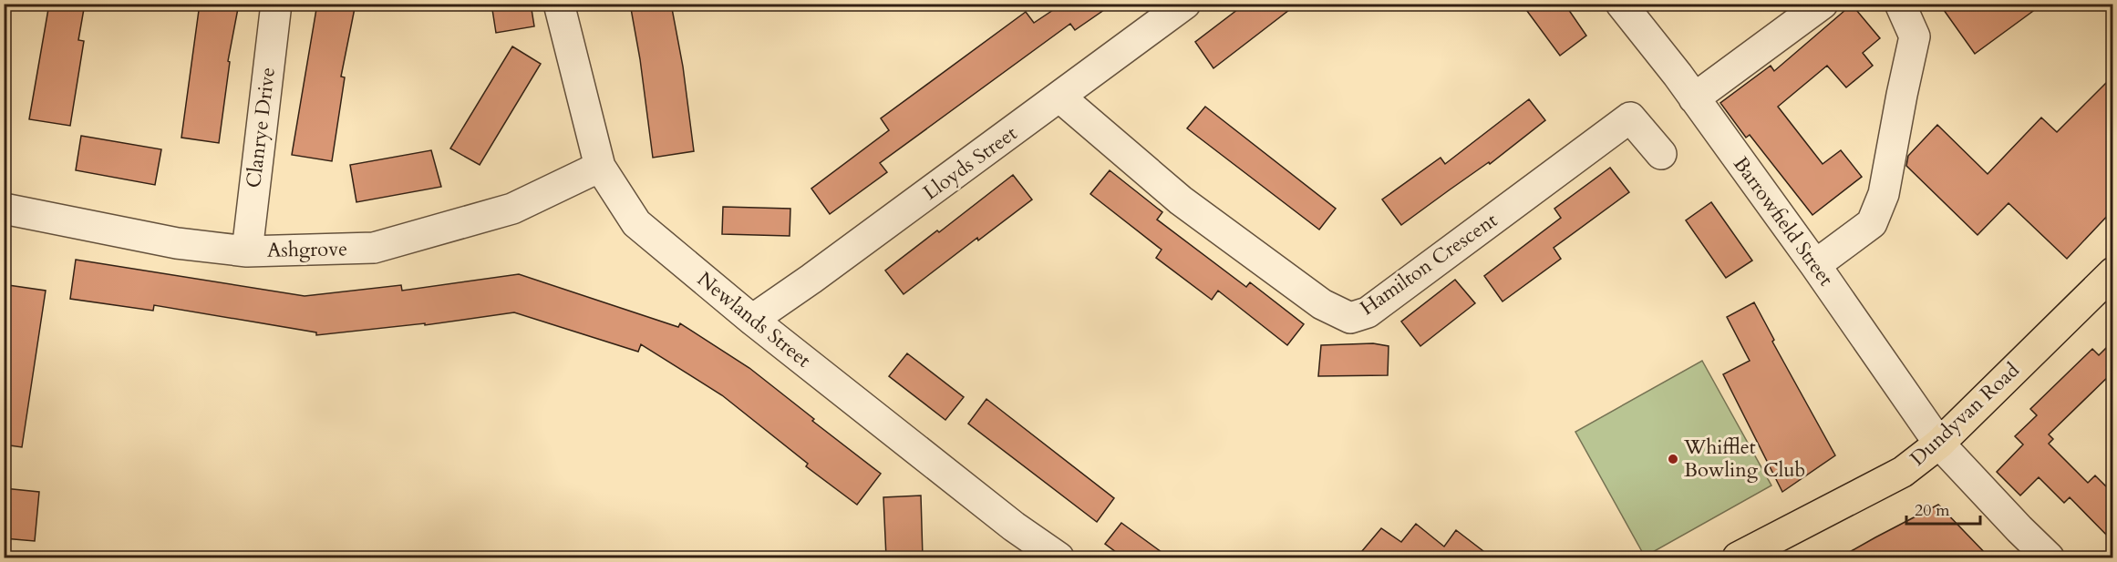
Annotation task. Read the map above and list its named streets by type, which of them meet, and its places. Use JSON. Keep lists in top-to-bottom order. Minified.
{"streets":{"main road":["Dundyvan Road"],"street":["Clanrye Drive","Lloyds Street","Barrowfield Street","Ashgrove","Hamilton Crescent","Newlands Street"]},"crossings":[["Clanrye Drive","Ashgrove"],["Lloyds Street","Hamilton Crescent"],["Lloyds Street","Newlands Street"],["Barrowfield Street","Dundyvan Road"],["Ashgrove","Newlands Street"]],"places":["Whifflet Bowling Club"],"scale_bar":"20 m"}
